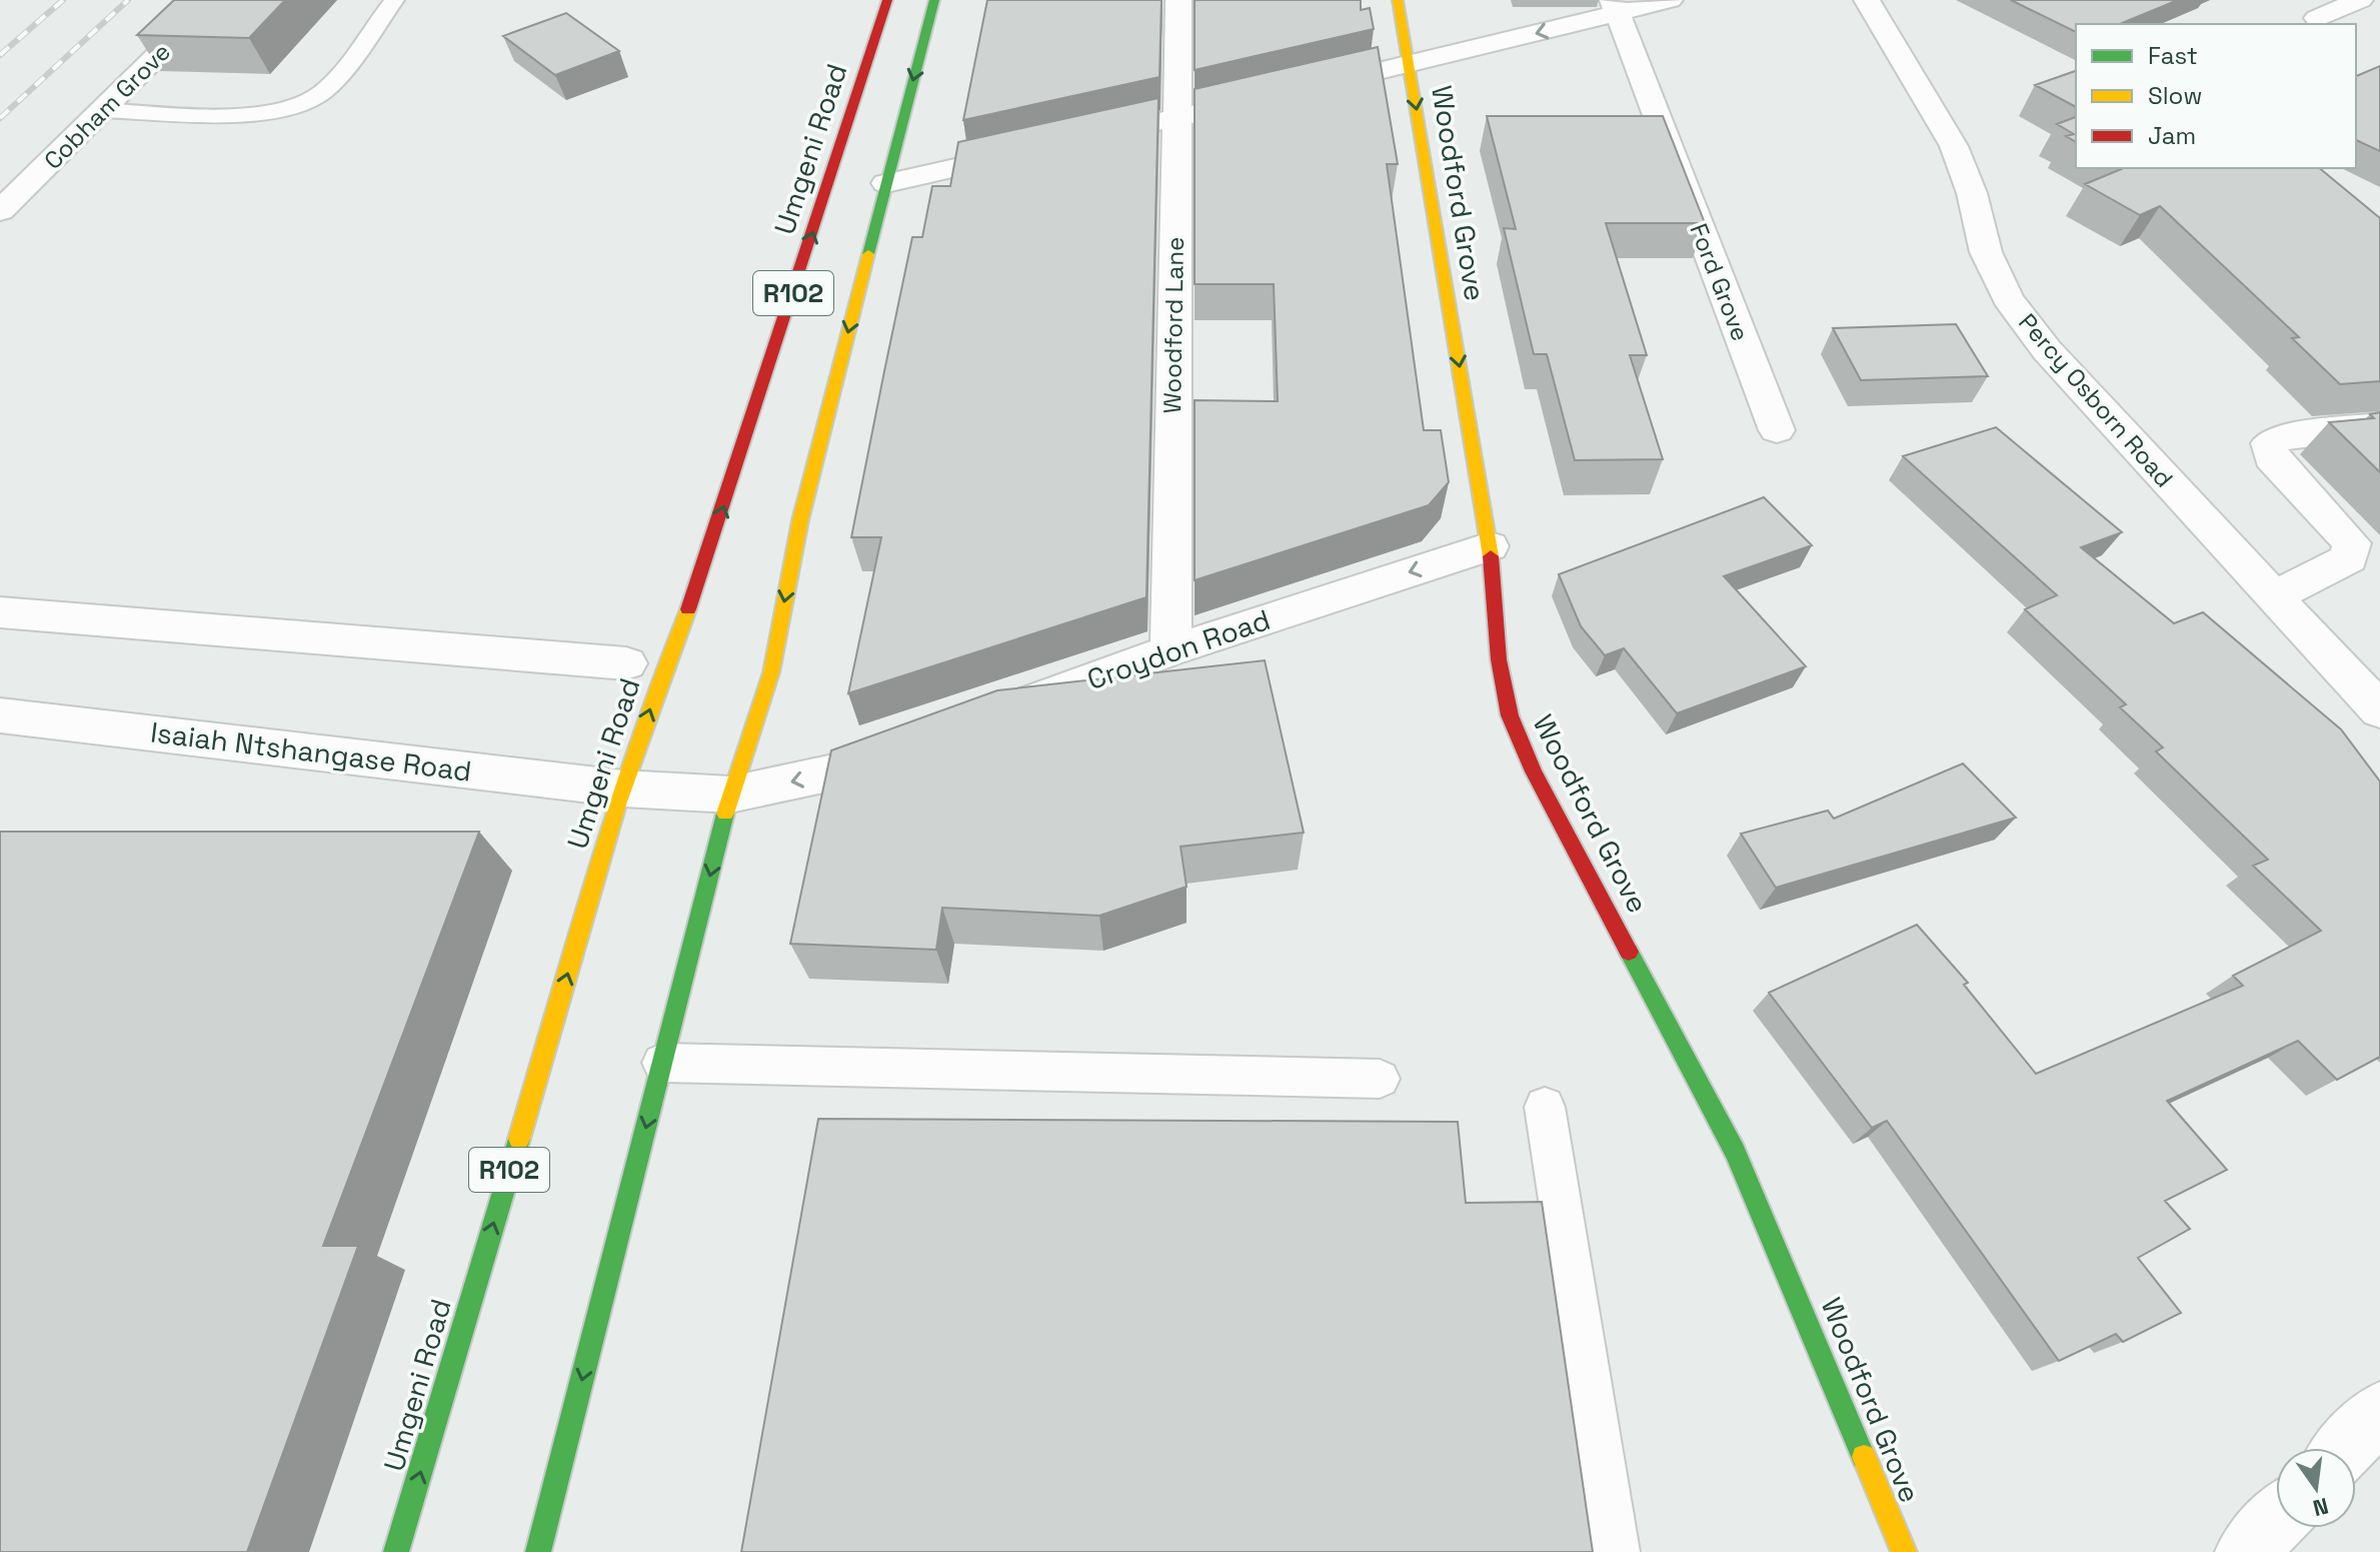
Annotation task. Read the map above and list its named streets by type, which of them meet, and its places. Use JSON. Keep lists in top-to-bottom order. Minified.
{"streets":{"main road":["Umgeni Road","Woodford Grove","R102"],"street":["Cobham Grove","Ford Grove","Woodford Lane","Percy Osborn Road","Croydon Road","Isaiah Ntshangase Road"]},"crossings":[["Umgeni Road","Isaiah Ntshangase Road"],["Woodford Grove","Croydon Road"],["R102","Isaiah Ntshangase Road"],["Woodford Lane","Croydon Road"]],"one_way":["Croydon Road"],"legend":["Fast","Slow","Jam"],"north":"bottom"}
